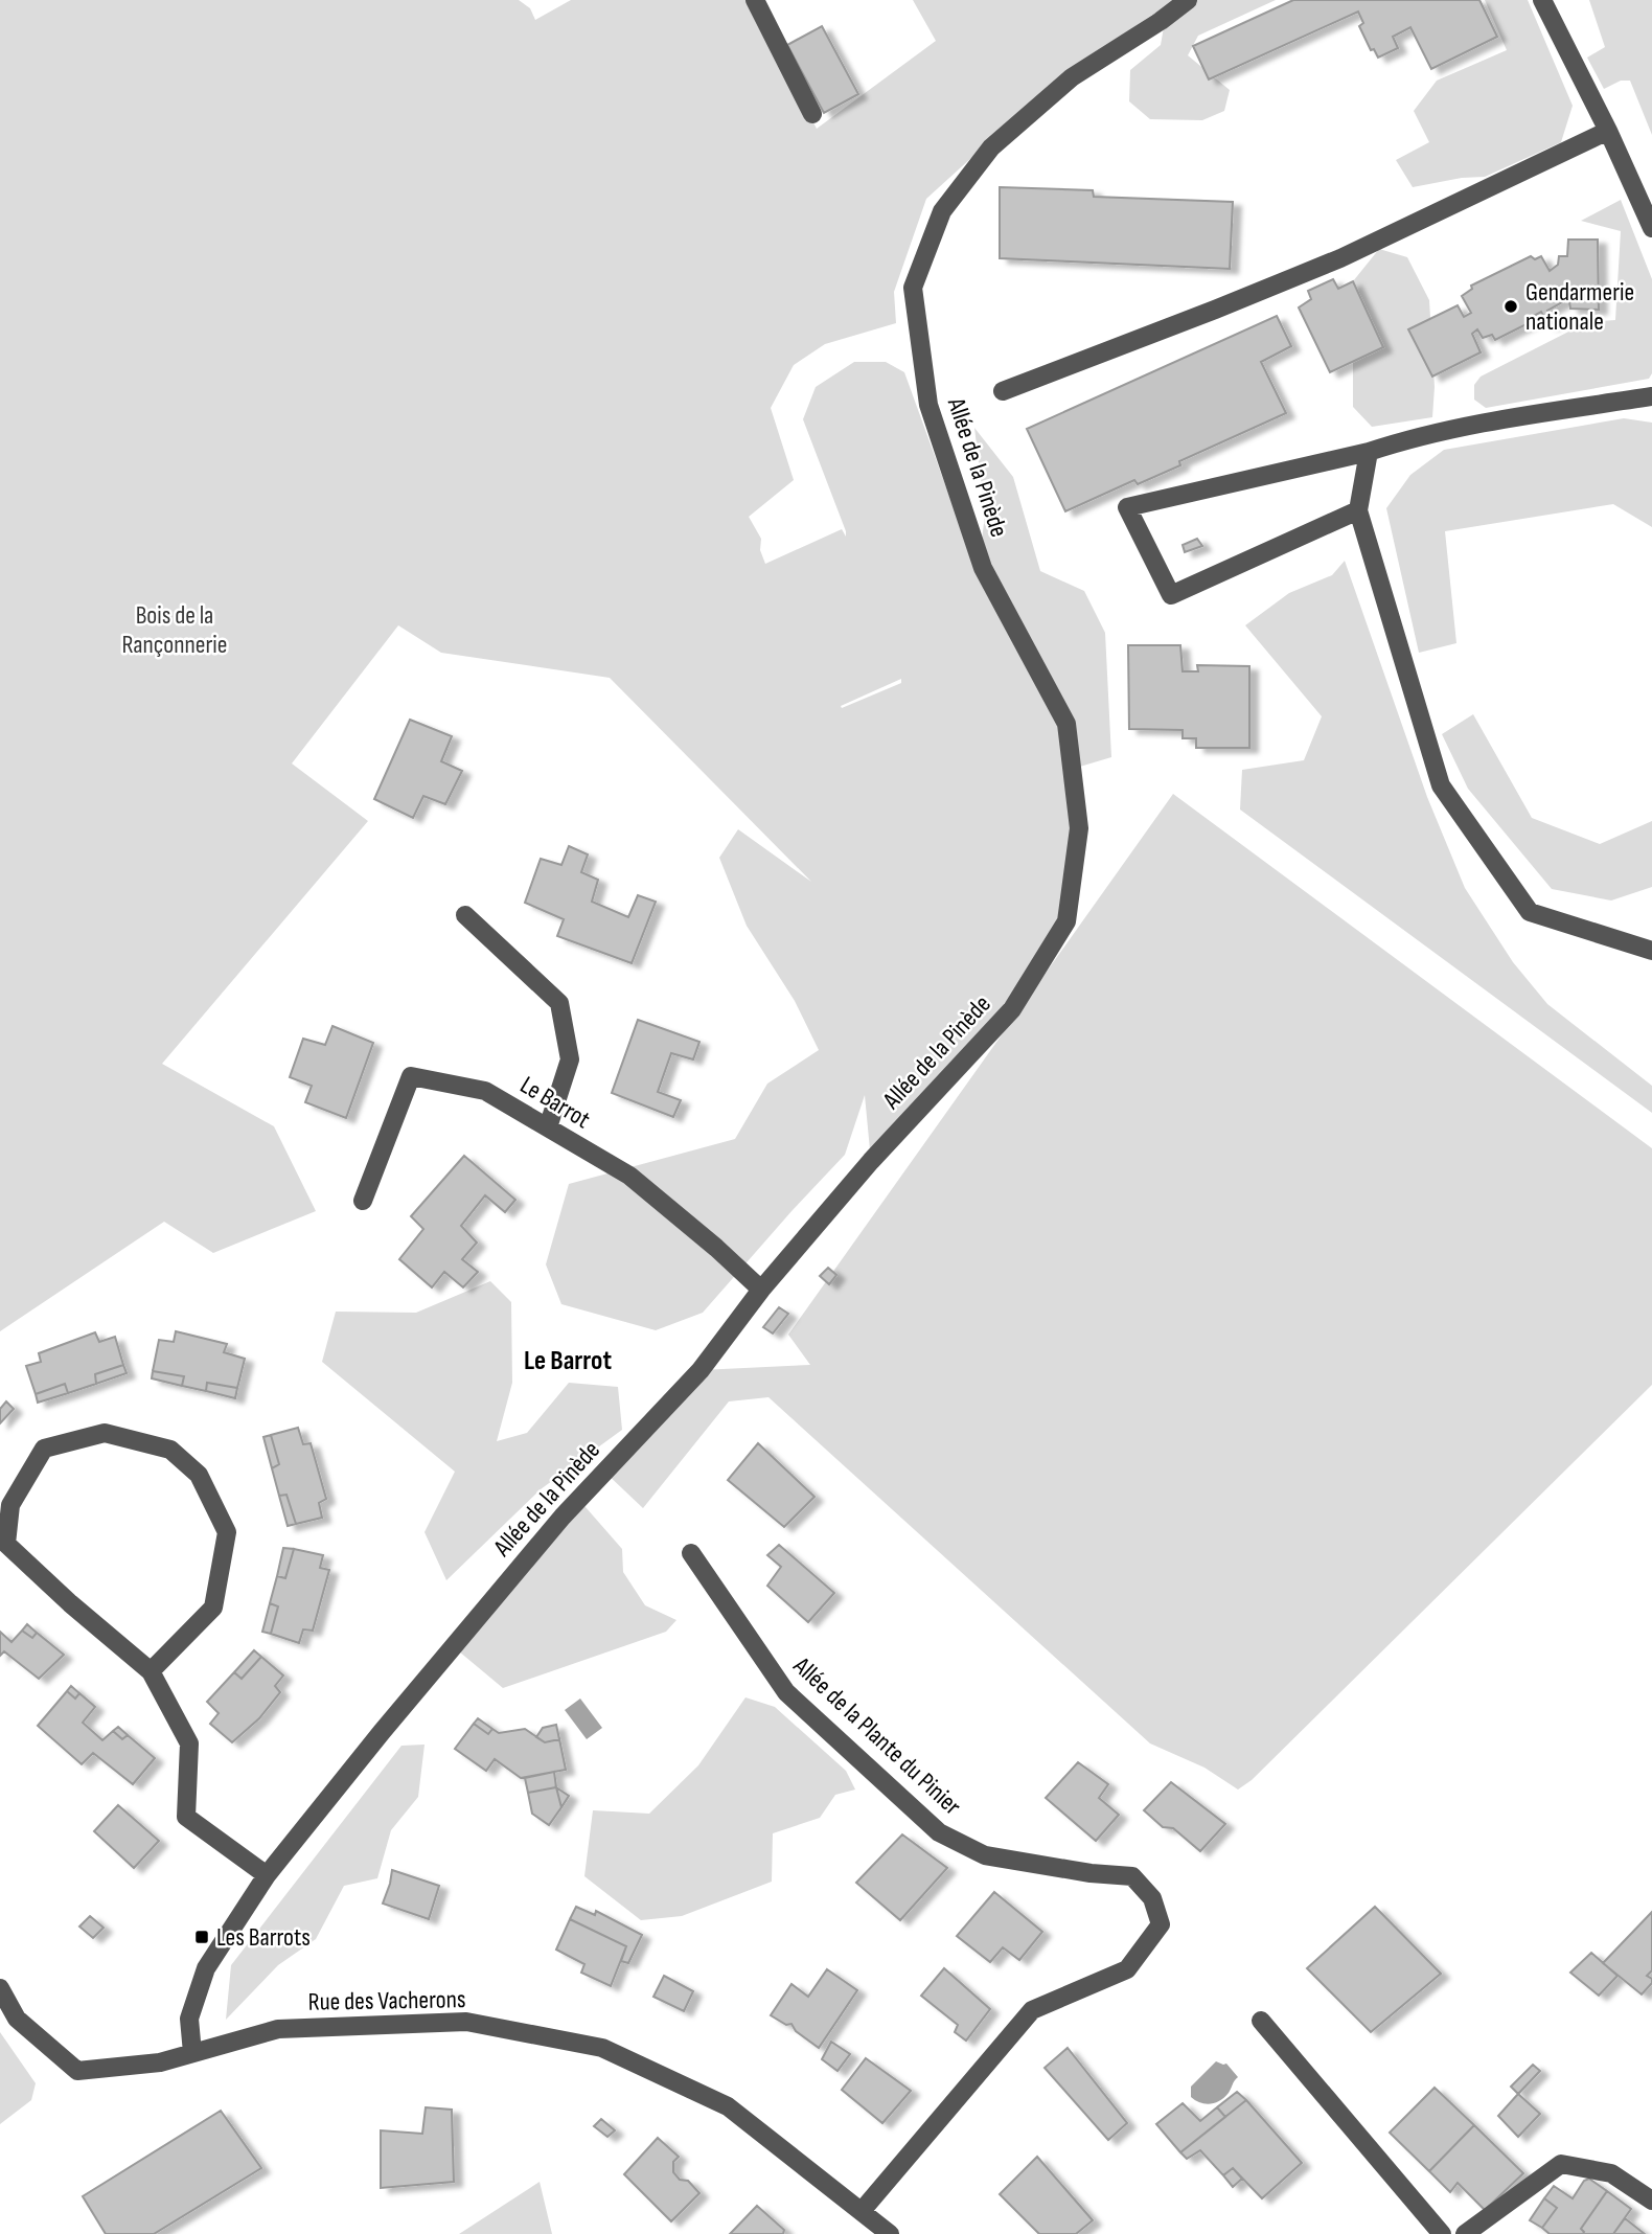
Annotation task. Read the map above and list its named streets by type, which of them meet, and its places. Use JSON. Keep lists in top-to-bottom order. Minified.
{"streets":{"street":["Allée de la Pinède","Le Barrot","Allée de la Plante du Pinier","Rue des Vacherons"]},"crossings":[["Allée de la Pinède","Le Barrot"],["Allée de la Pinède","Rue des Vacherons"],["Allée de la Plante du Pinier","Rue des Vacherons"]],"districts":["Le Barrot"],"parks":["Bois de la Rançonnerie"],"places":{"other":["Gendarmerie nationale"],"transit":["Les Barrots"]}}
